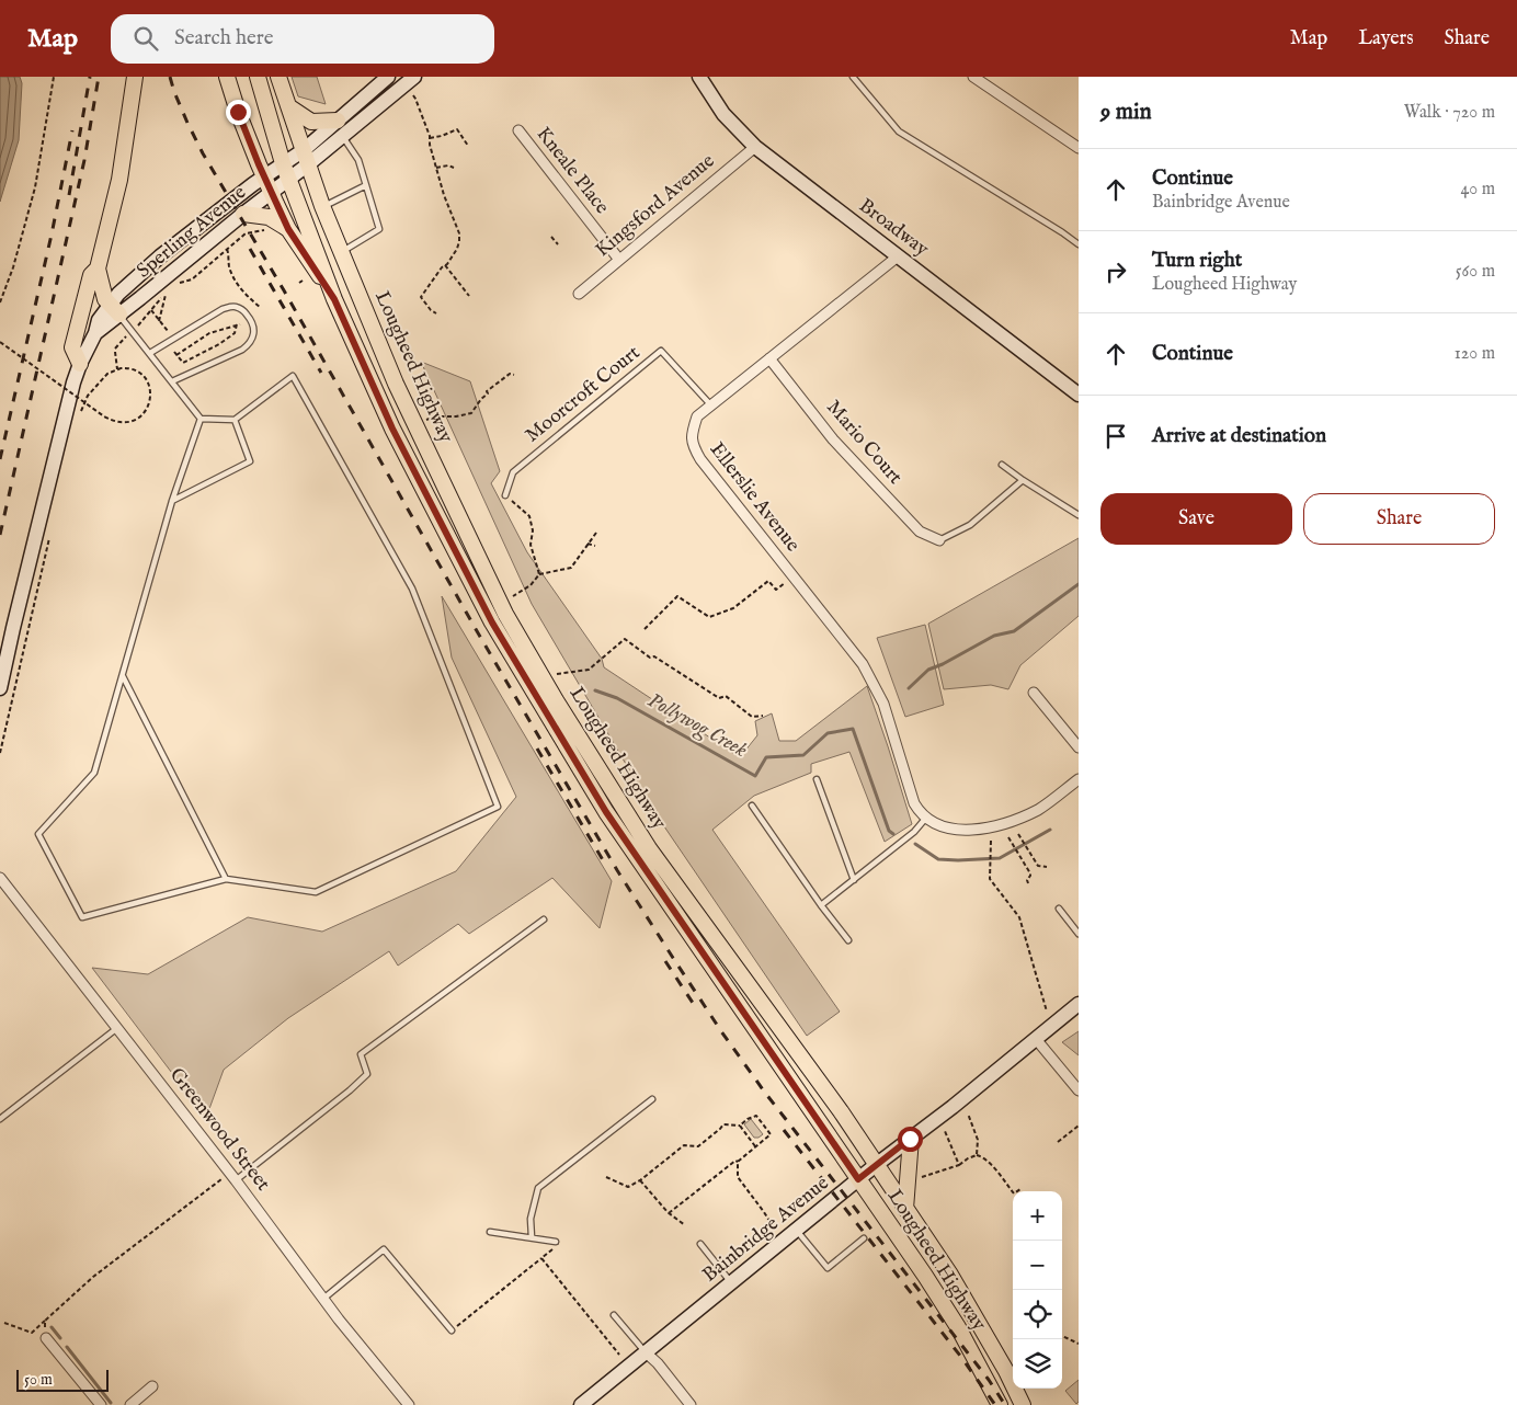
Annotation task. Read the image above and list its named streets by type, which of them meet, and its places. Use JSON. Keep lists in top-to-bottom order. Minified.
{"streets":{"main road":["Lougheed Highway"],"street":["Kneale Place","Kingsford Avenue","Broadway","Sperling Avenue","Mario Court","Ellerslie Avenue","Greenwood Street","Bainbridge Avenue"],"lane":["Moorcroft Court"]},"crossings":[["Kneale Place","Kingsford Avenue"],["Kingsford Avenue","Broadway"],["Broadway","Ellerslie Avenue"],["Sperling Avenue","Lougheed Highway"],["Lougheed Highway","Bainbridge Avenue"],["Moorcroft Court","Ellerslie Avenue"],["Mario Court","Ellerslie Avenue"]],"water":["Pollywog Creek"],"scale_bar":"50 m","page":{"header":"Map","search":"Search here","nav":["Map","Layers","Share"],"heading":["9 min","Walk · 720 m"],"list":[["Continue","Bainbridge Avenue","40 m"],["Turn right","Lougheed Highway","560 m"],["Continue","120 m"],"Arrive at destination"],"buttons":["Save","Share"],"map_buttons":["+","−"],"scale":"50 m"}}
